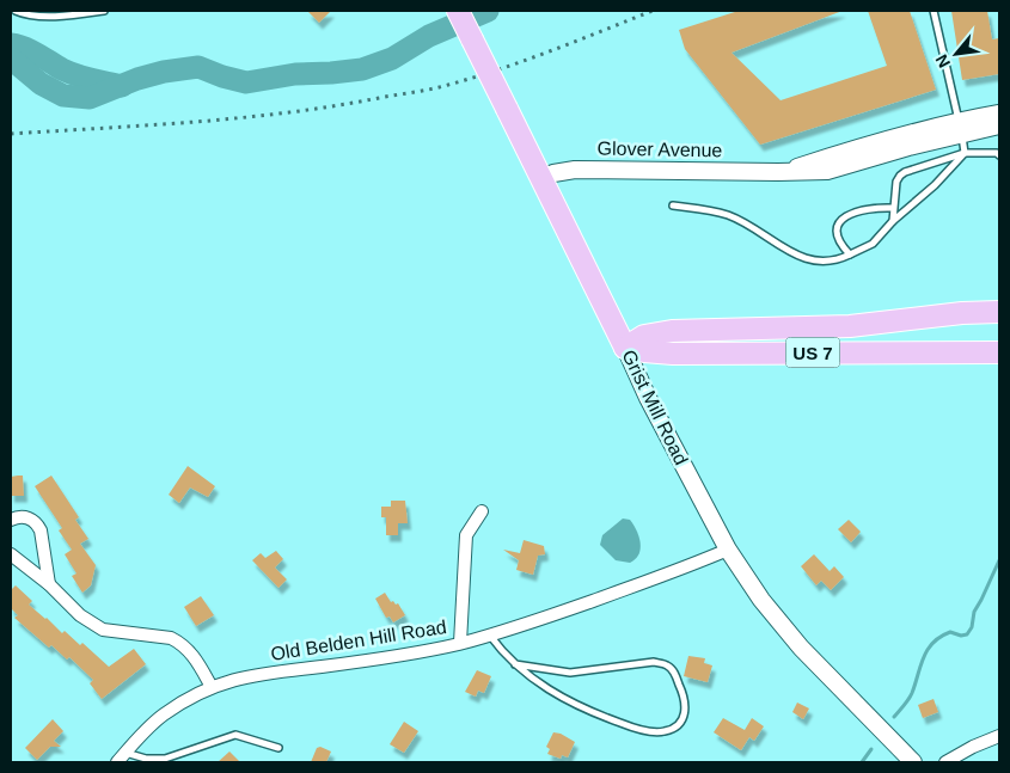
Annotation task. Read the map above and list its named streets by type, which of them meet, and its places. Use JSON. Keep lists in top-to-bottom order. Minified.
{"streets":{"highway":["US 7","Grist Mill Road"],"street":["Glover Avenue","Old Belden Hill Road"]},"crossings":[["Glover Avenue","Grist Mill Road"],["US 7","Grist Mill Road"],["Grist Mill Road","Old Belden Hill Road"]],"north":"bottom left"}
